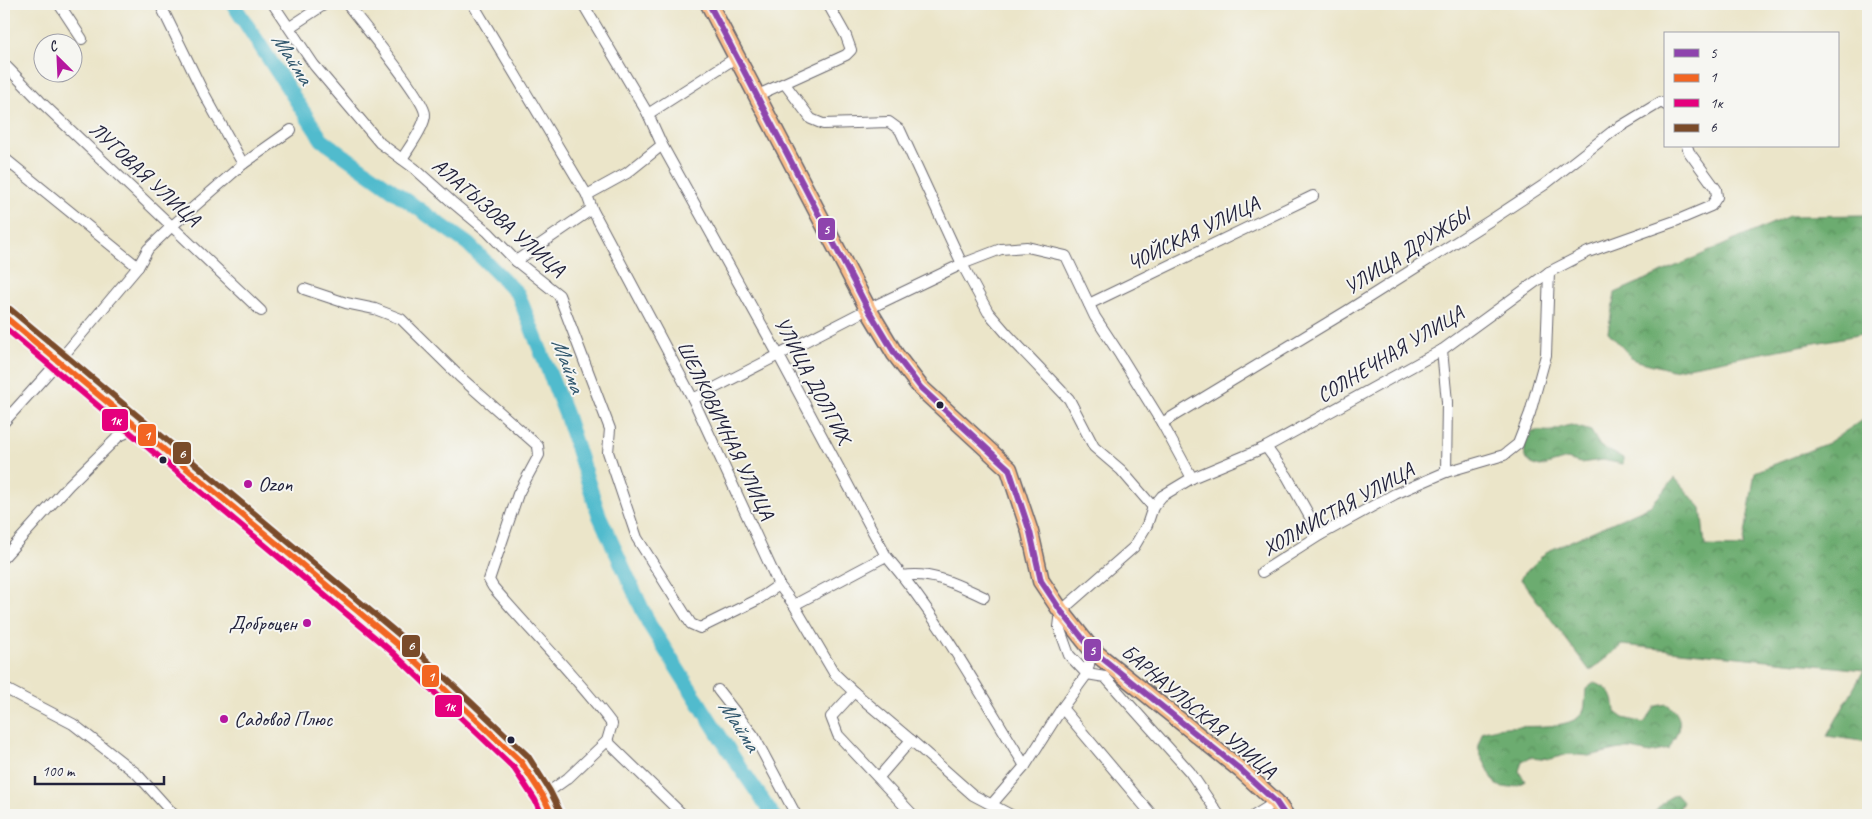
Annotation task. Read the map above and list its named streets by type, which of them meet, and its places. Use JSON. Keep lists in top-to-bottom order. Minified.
{"streets":{"main road":["БАРНАУЛЬСКАЯ УЛИЦА"],"street":["ЛУГОВАЯ УЛИЦА","АЛАГЫЗОВА УЛИЦА","ЧОЙСКАЯ УЛИЦА","УЛИЦА ДРУЖБЫ","СОЛНЕЧНАЯ УЛИЦА","УЛИЦА ДОЛГИХ","ШЕЛКОВИЧНАЯ УЛИЦА","ХОЛМИСТАЯ УЛИЦА"]},"crossings":[["АЛАГЫЗОВА УЛИЦА","ШЕЛКОВИЧНАЯ УЛИЦА"],["СОЛНЕЧНАЯ УЛИЦА","ХОЛМИСТАЯ УЛИЦА"],["СОЛНЕЧНАЯ УЛИЦА","БАРНАУЛЬСКАЯ УЛИЦА"]],"water":["Майма"],"places":["Ozon","Доброцен","Садовод Плюс"],"lines":["transit line 5","transit line 6","transit line 1","transit line 1к"],"legend":["5","1","1к","6"],"scale_bar":"100 m","north":"top left"}
